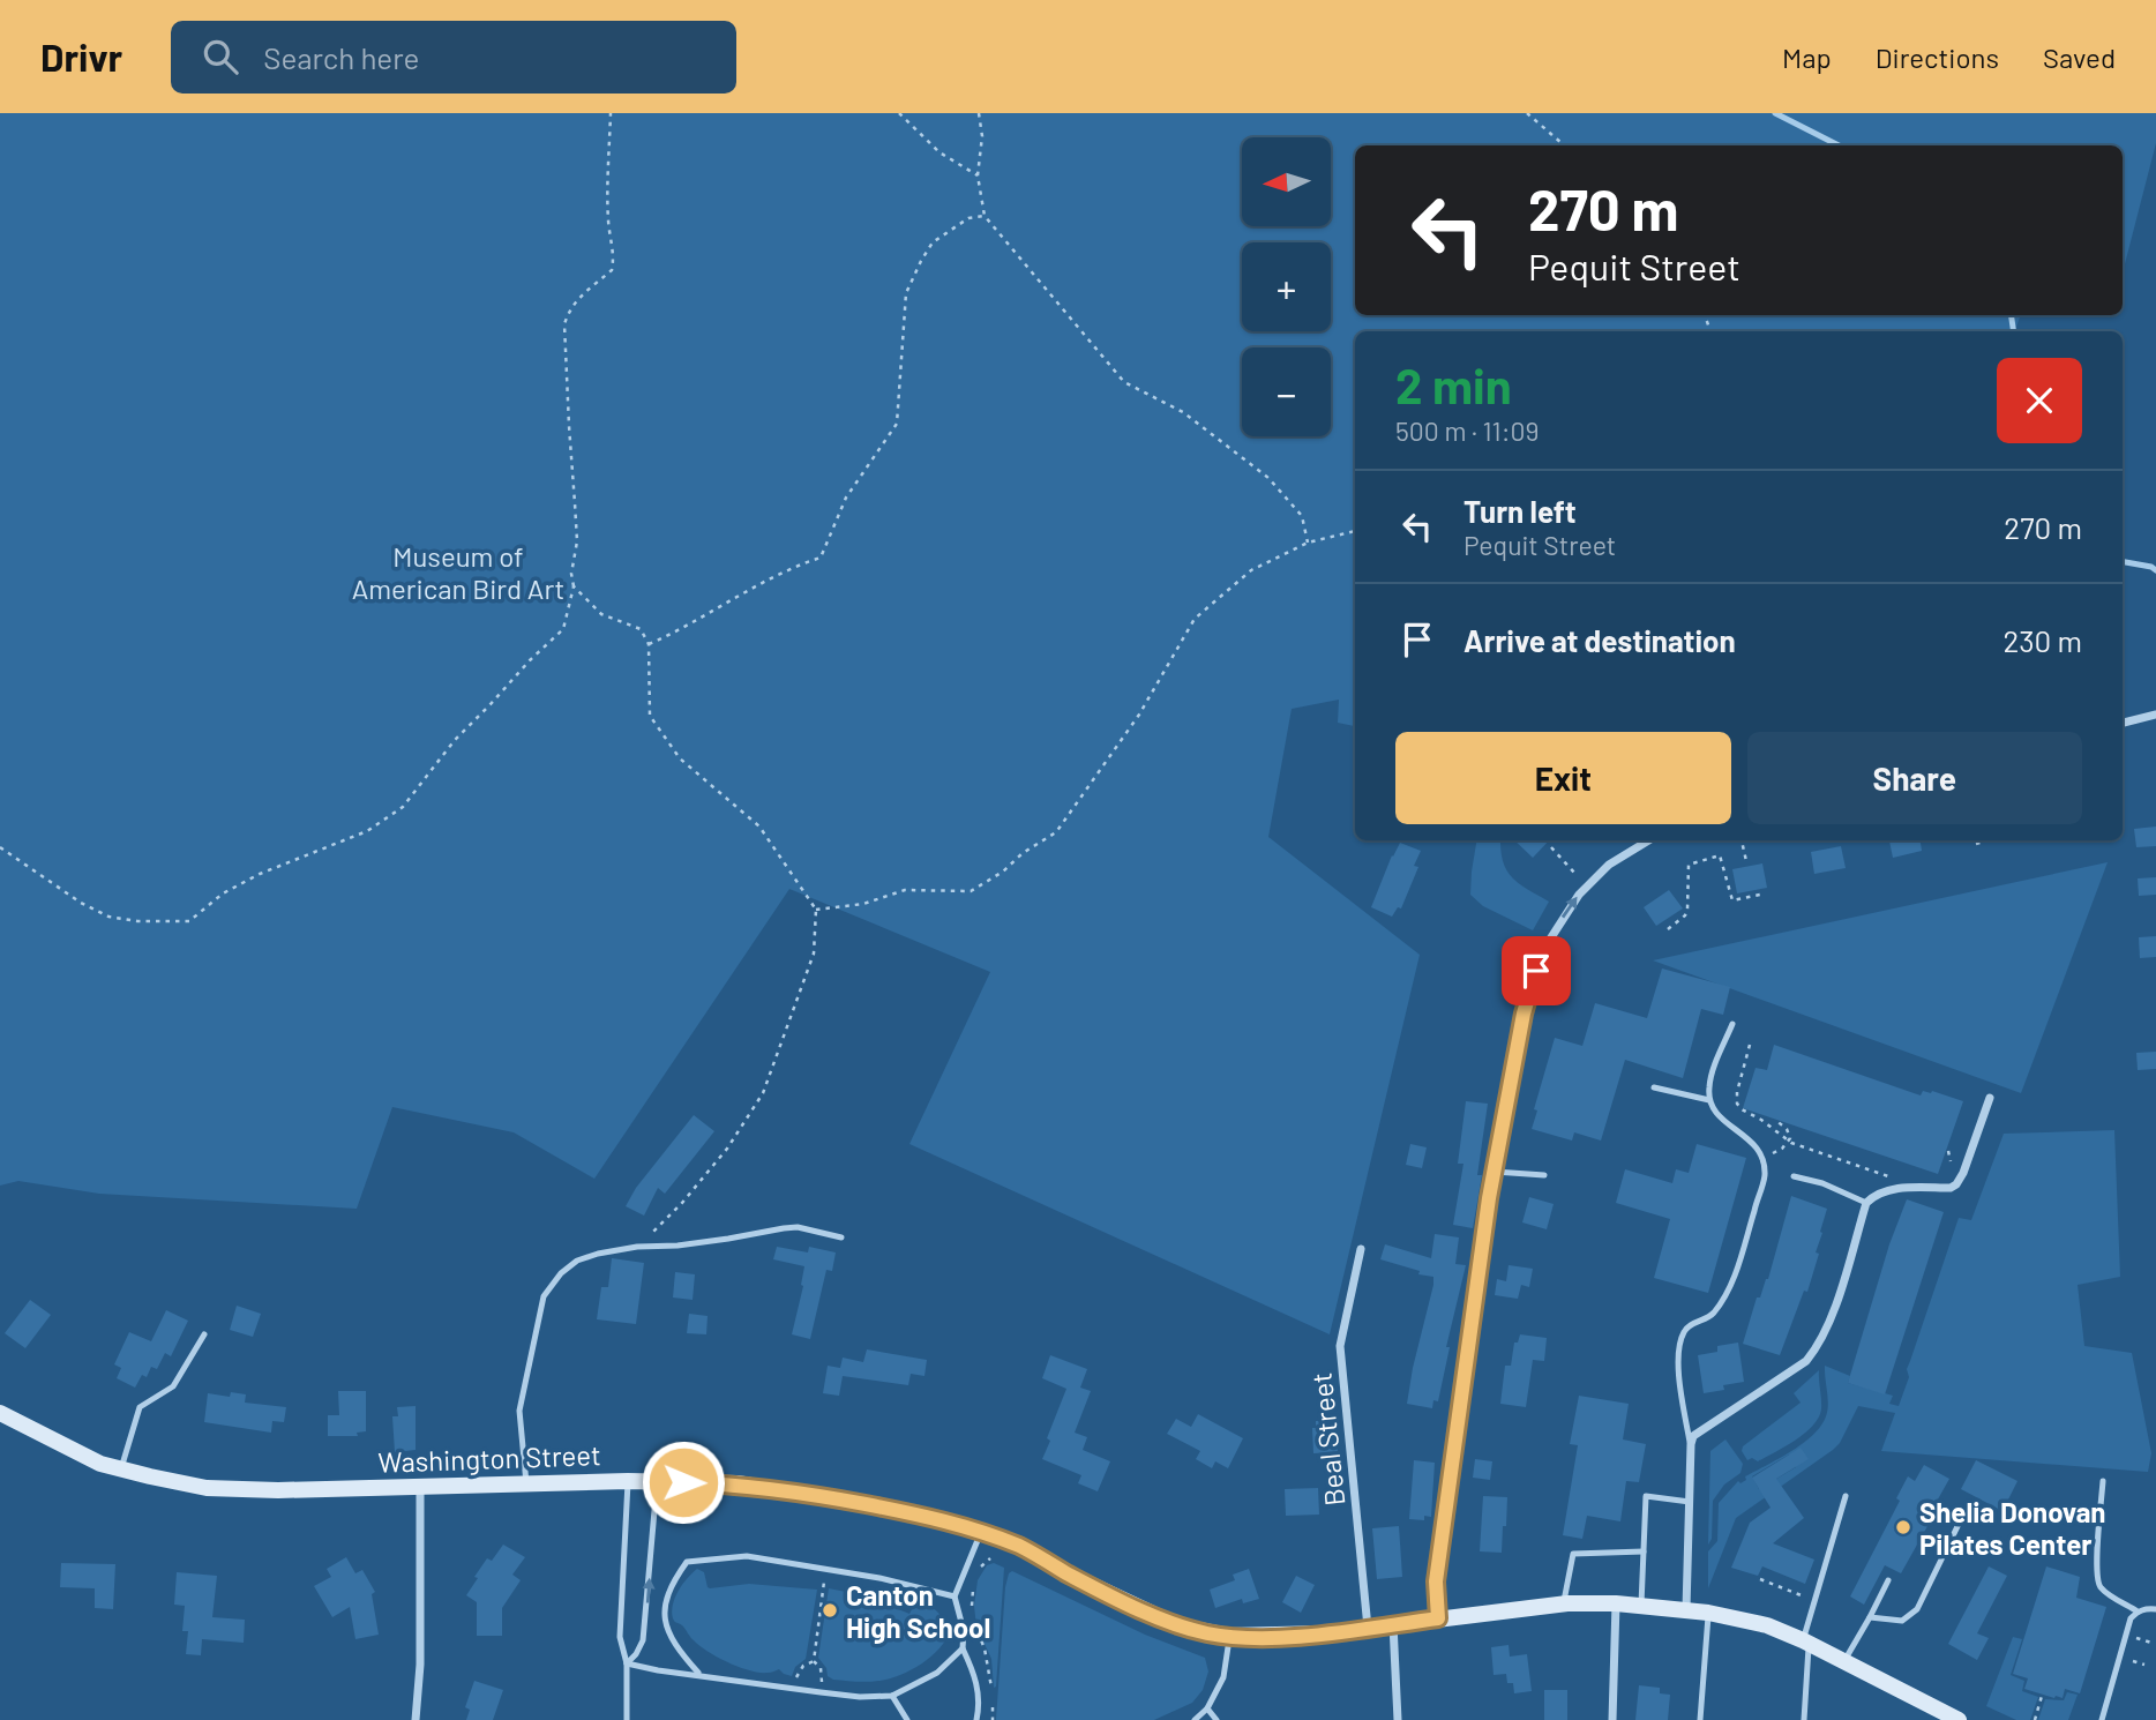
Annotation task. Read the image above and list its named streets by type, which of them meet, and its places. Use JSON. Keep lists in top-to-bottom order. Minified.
{"streets":{"main road":["Washington Street"],"street":["Beal Street"]},"crossings":[["Beal Street","Washington Street"]],"parks":["Museum of American Bird Art"],"places":["Shelia Donovan Pilates Center","Canton High School"],"north":"left","page":{"header":"Drivr","search":"Search here","nav":["Map","Directions","Saved"],"map_buttons":["+","−"],"turn":["270 m","Pequit Street"],"heading":["2 min","500 m · 11:09"],"list":[{"name":"Turn left","note":"Pequit Street","value":"270 m"},{"name":"Arrive at destination","value":"230 m"}],"buttons":["Exit","Share"]}}
